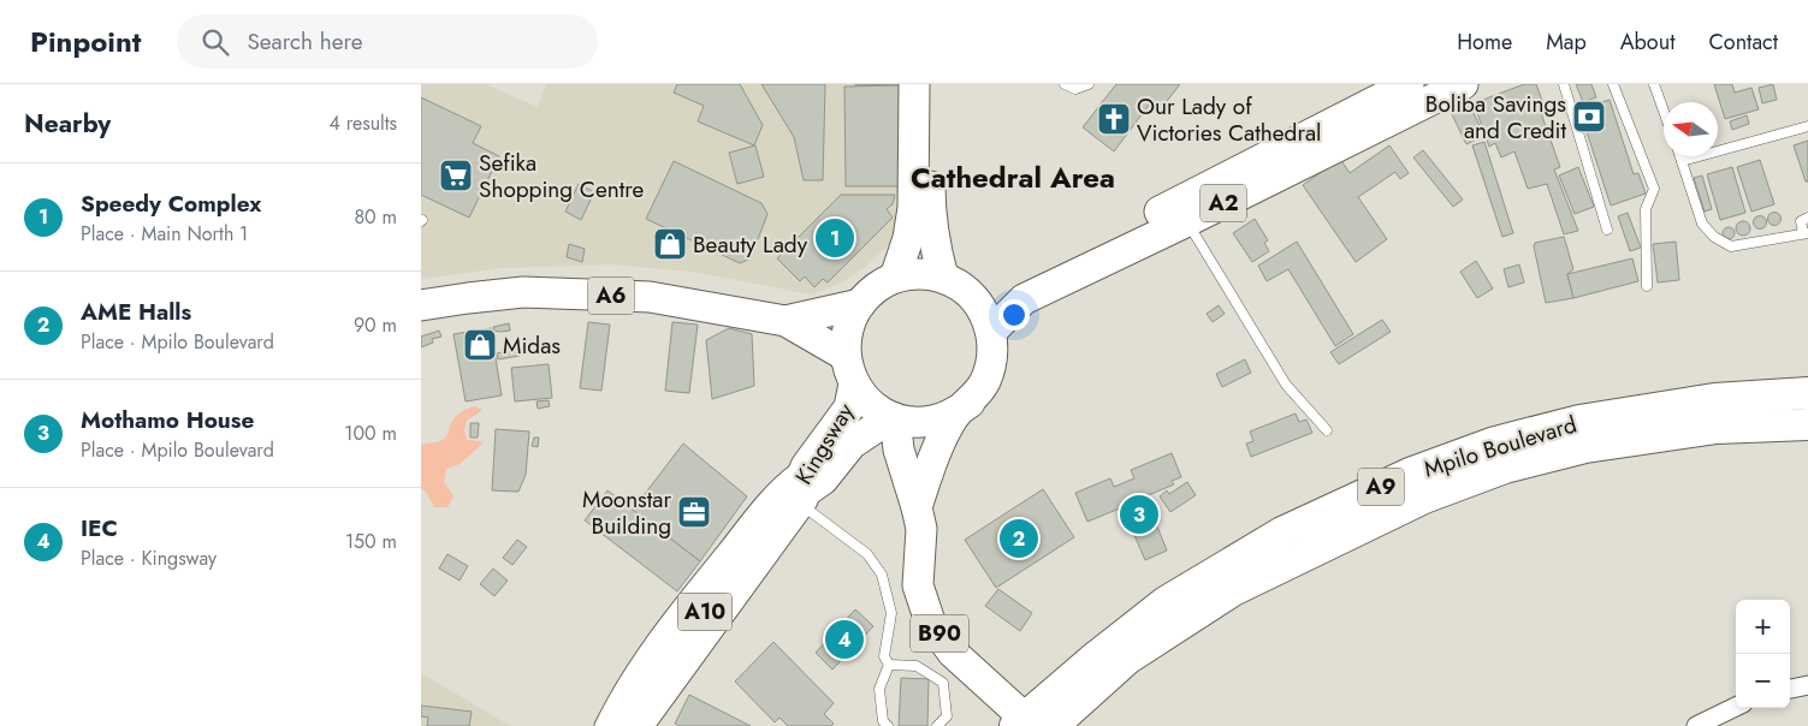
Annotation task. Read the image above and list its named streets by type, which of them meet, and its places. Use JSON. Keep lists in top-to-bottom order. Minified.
{"streets":{"highway":["Mpilo Boulevard","A9"],"main road":["A2","A6","Kingsway","A10","B90"]},"crossings":[["A2","A6"],["A2","Kingsway"],["A2","B90"],["A6","Kingsway"],["A6","B90"],["Kingsway","B90"],["Mpilo Boulevard","B90"]],"districts":["Cathedral Area"],"places":{"bank":["Boliba Savings and Credit"],"church":["Our Lady of Victories Cathedral"],"supermarket":["Sefika Shopping Centre"],"shop":["Beauty Lady","Midas"],"office":["Moonstar Building"]},"north":"left","page":{"header":"Pinpoint","search":"Search here","nav":["Home","Map","About","Contact"],"heading":["Nearby","4 results"],"list":[{"mark":"1","name":"Speedy Complex","note":"Place · Main North 1","value":"80 m"},{"mark":"2","name":"AME Halls","note":"Place · Mpilo Boulevard","value":"90 m"},{"mark":"3","name":"Mothamo House","note":"Place · Mpilo Boulevard","value":"100 m"},{"mark":"4","name":"IEC","note":"Place · Kingsway","value":"150 m"}],"pins":["1","3","2","4"],"map_buttons":["+","−"]}}
